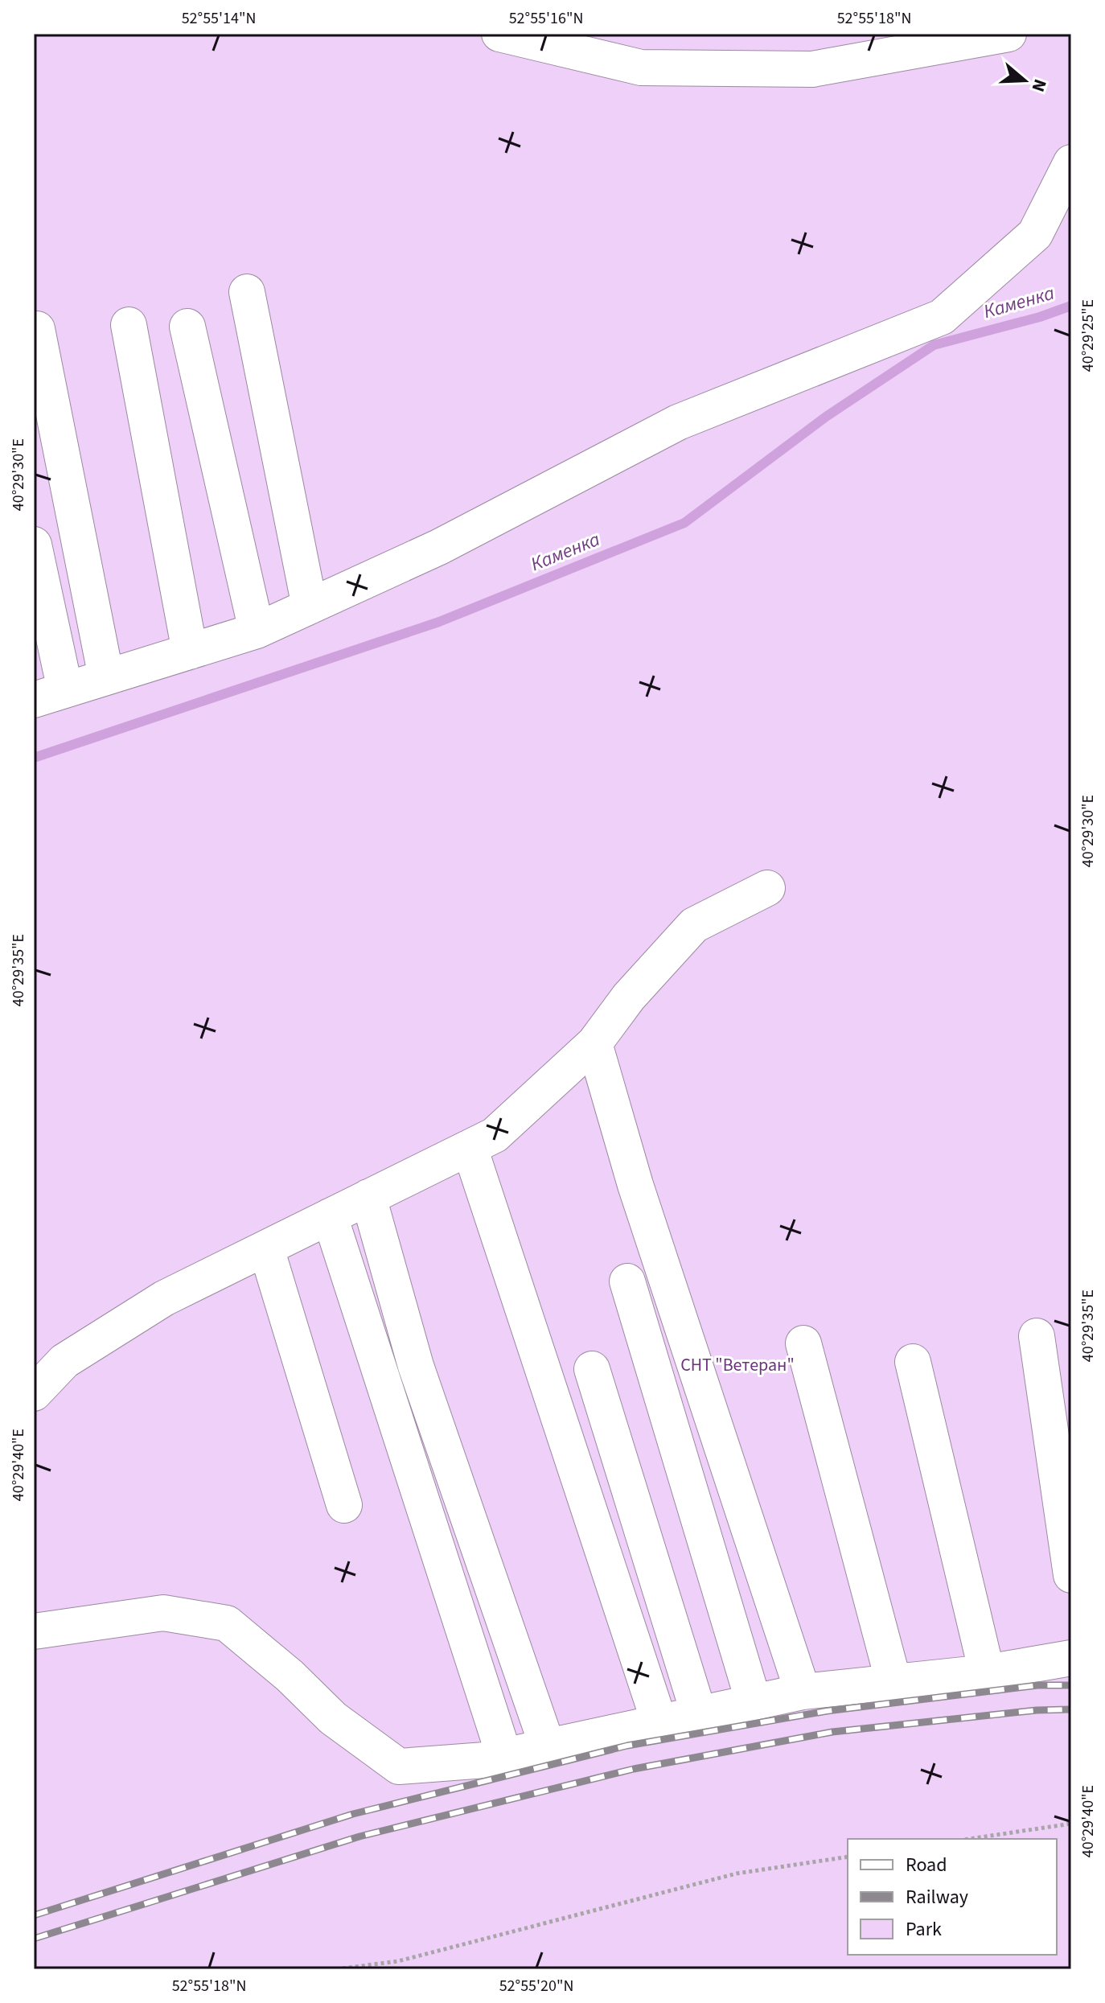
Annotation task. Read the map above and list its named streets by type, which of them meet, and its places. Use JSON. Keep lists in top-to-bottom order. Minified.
{"water":["Каменка"],"parks":["СНТ \"Ветеран\""],"legend":["Road","Railway","Park"],"north":"right","coordinates":["52°55'14\"N","52°55'16\"N","52°55'18\"N","40°29'25\"E","40°29'30\"E","40°29'35\"E","40°29'40\"E","52°55'20\"N"]}
